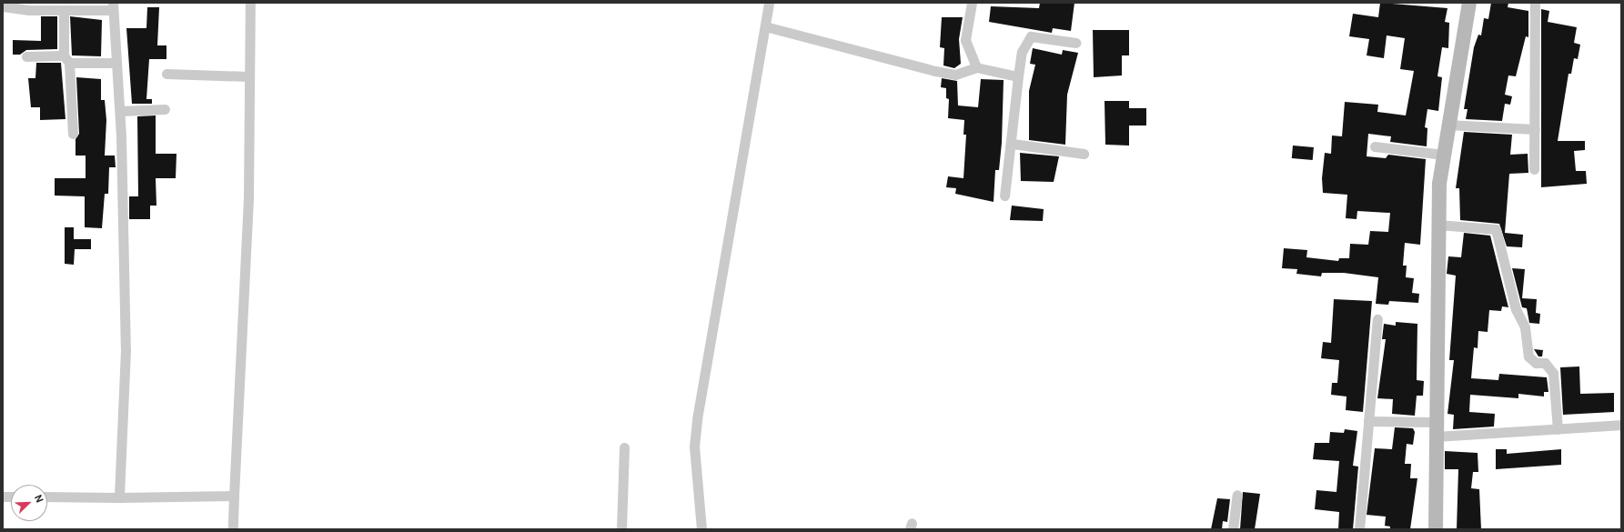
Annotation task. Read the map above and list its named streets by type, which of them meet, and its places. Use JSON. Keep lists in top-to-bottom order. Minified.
{"north":"top right"}
